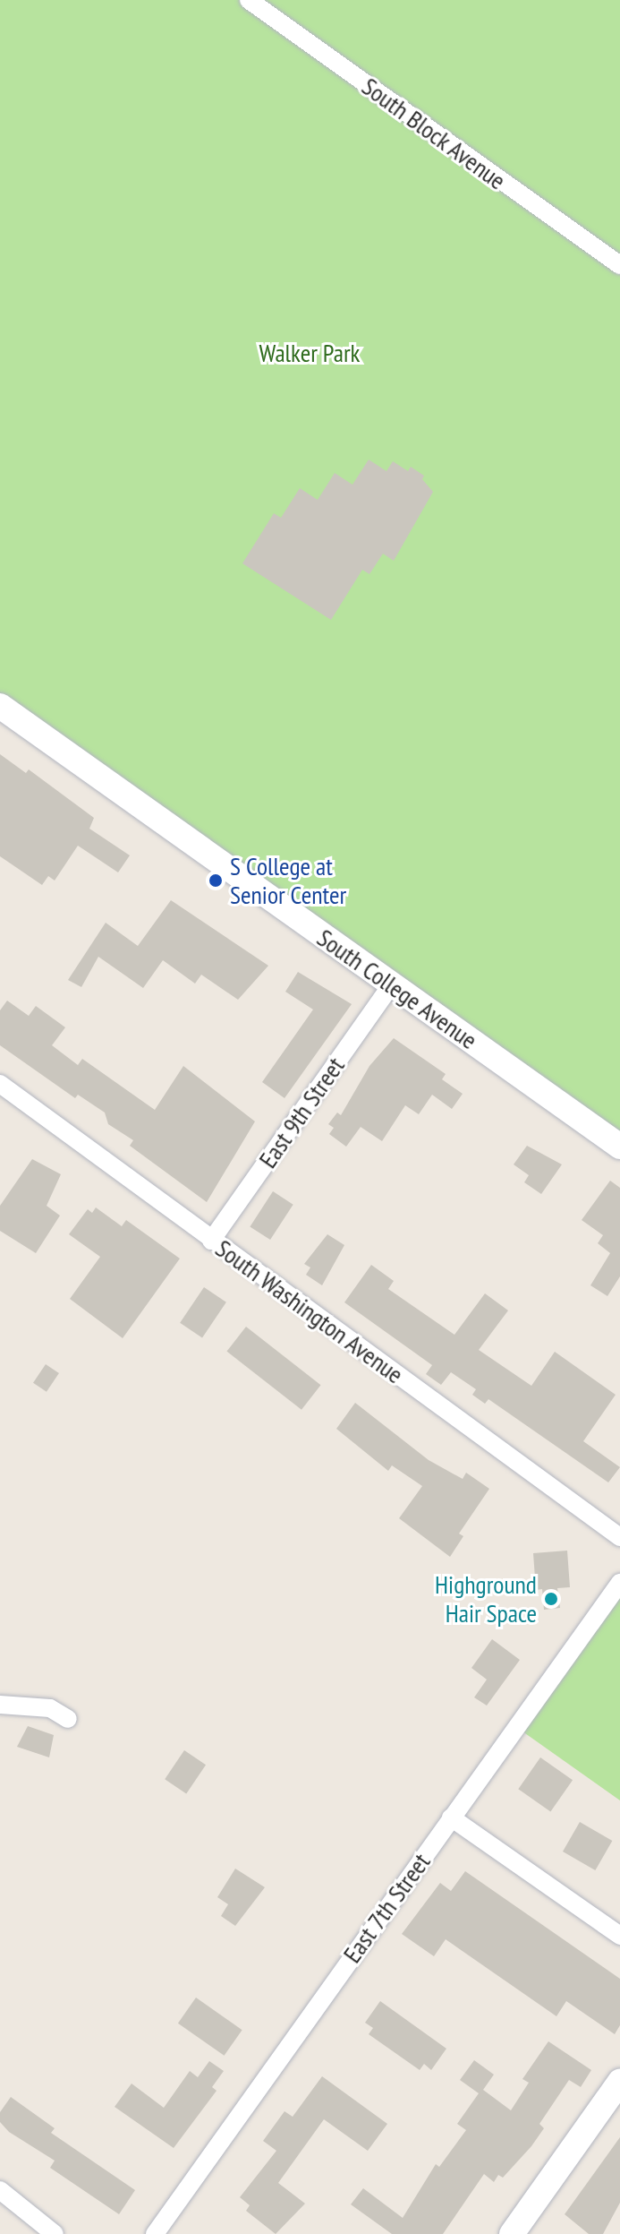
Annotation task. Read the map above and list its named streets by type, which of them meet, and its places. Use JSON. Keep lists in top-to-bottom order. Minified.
{"streets":{"street":["South Block Avenue","South College Avenue","East 9th Street","South Washington Avenue","East 7th Street"]},"crossings":[["South College Avenue","East 9th Street"],["East 9th Street","South Washington Avenue"]],"parks":["Walker Park"],"places":["S College at Senior Center","Highground Hair Space"]}
